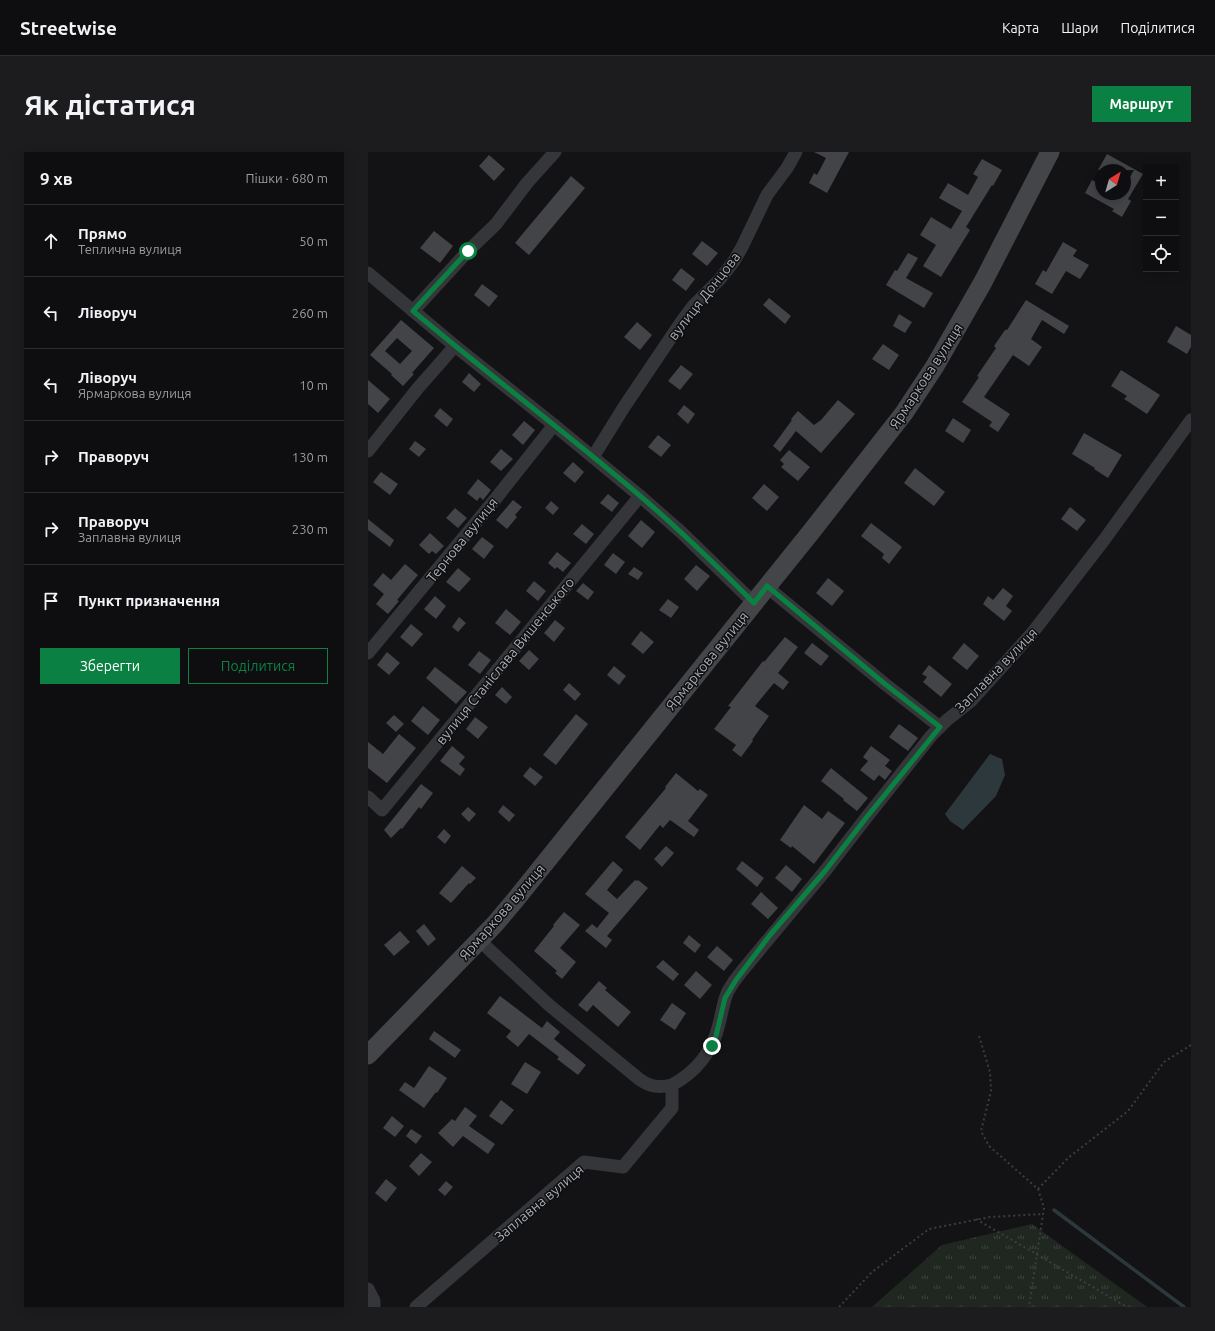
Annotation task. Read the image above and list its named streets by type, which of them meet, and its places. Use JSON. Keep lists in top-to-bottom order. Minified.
{"streets":{"main road":["Ярмаркова вулиця"],"street":["вулиця Донцова","Тернова вулиця","вулиця Станіслава Вишенського","Заплавна вулиця"]},"north":"top right","page":{"header":"Streetwise","nav":["Карта","Шари","Поділитися"],"buttons":["Маршрут",["Зберегти","Поділитися"]],"title":"Як дістатися","heading":["9 хв","Пішки · 680 m"],"map_buttons":["+","−"],"list":[["Прямо","Теплична вулиця","50 m"],["Ліворуч","260 m"],["Ліворуч","Ярмаркова вулиця","10 m"],["Праворуч","130 m"],["Праворуч","Заплавна вулиця","230 m"],"Пункт призначення"]}}
